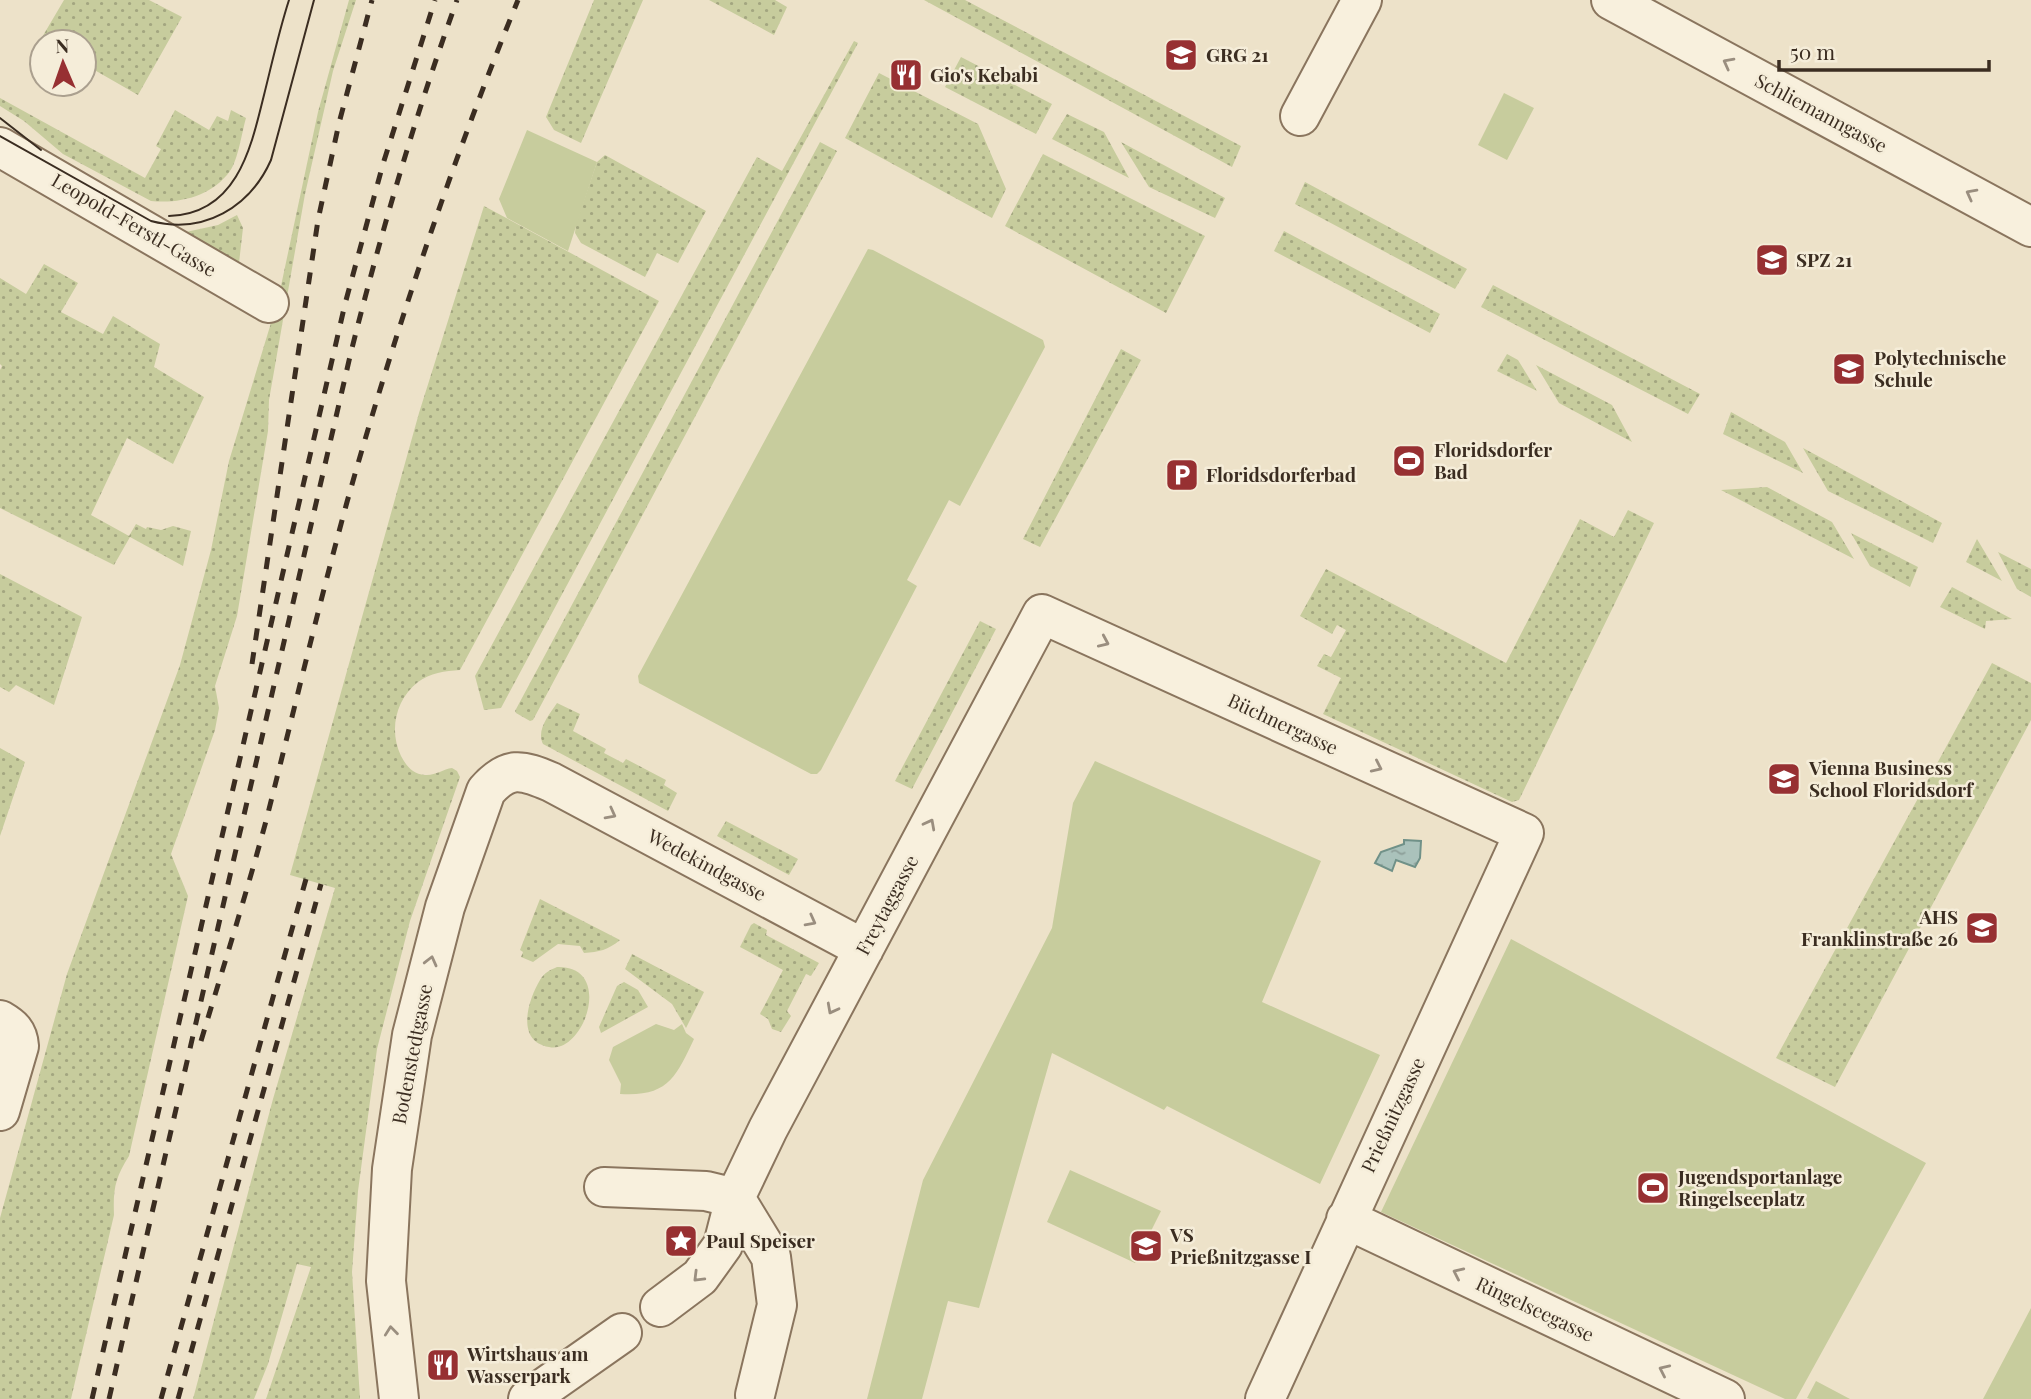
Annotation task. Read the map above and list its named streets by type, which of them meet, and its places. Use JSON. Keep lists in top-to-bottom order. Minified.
{"streets":{"street":["Schliemanngasse","Leopold-Ferstl-Gasse","Büchnergasse","Wedekindgasse","Freytaggasse","Bodenstedtgasse","Prießnitzgasse","Ringelseegasse"]},"crossings":[["Büchnergasse","Freytaggasse"],["Büchnergasse","Prießnitzgasse"],["Wedekindgasse","Freytaggasse"],["Wedekindgasse","Bodenstedtgasse"],["Prießnitzgasse","Ringelseegasse"]],"one_way":["Schliemanngasse","Büchnergasse","Bodenstedtgasse","Ringelseegasse"],"places":{"school or university":["GRG 21","SPZ 21","Polytechnische Schule","Vienna Business School Floridsdorf","AHS Franklinstraße 26","VS Prießnitzgasse I"],"restaurant":["Gio's Kebabi","Wirtshaus am Wasserpark"],"sports":["Floridsdorfer Bad","Jugendsportanlage Ringelseeplatz"],"parking":["Floridsdorferbad"],"place":["Paul Speiser"]},"scale_bar":"50 m","north":"top"}
